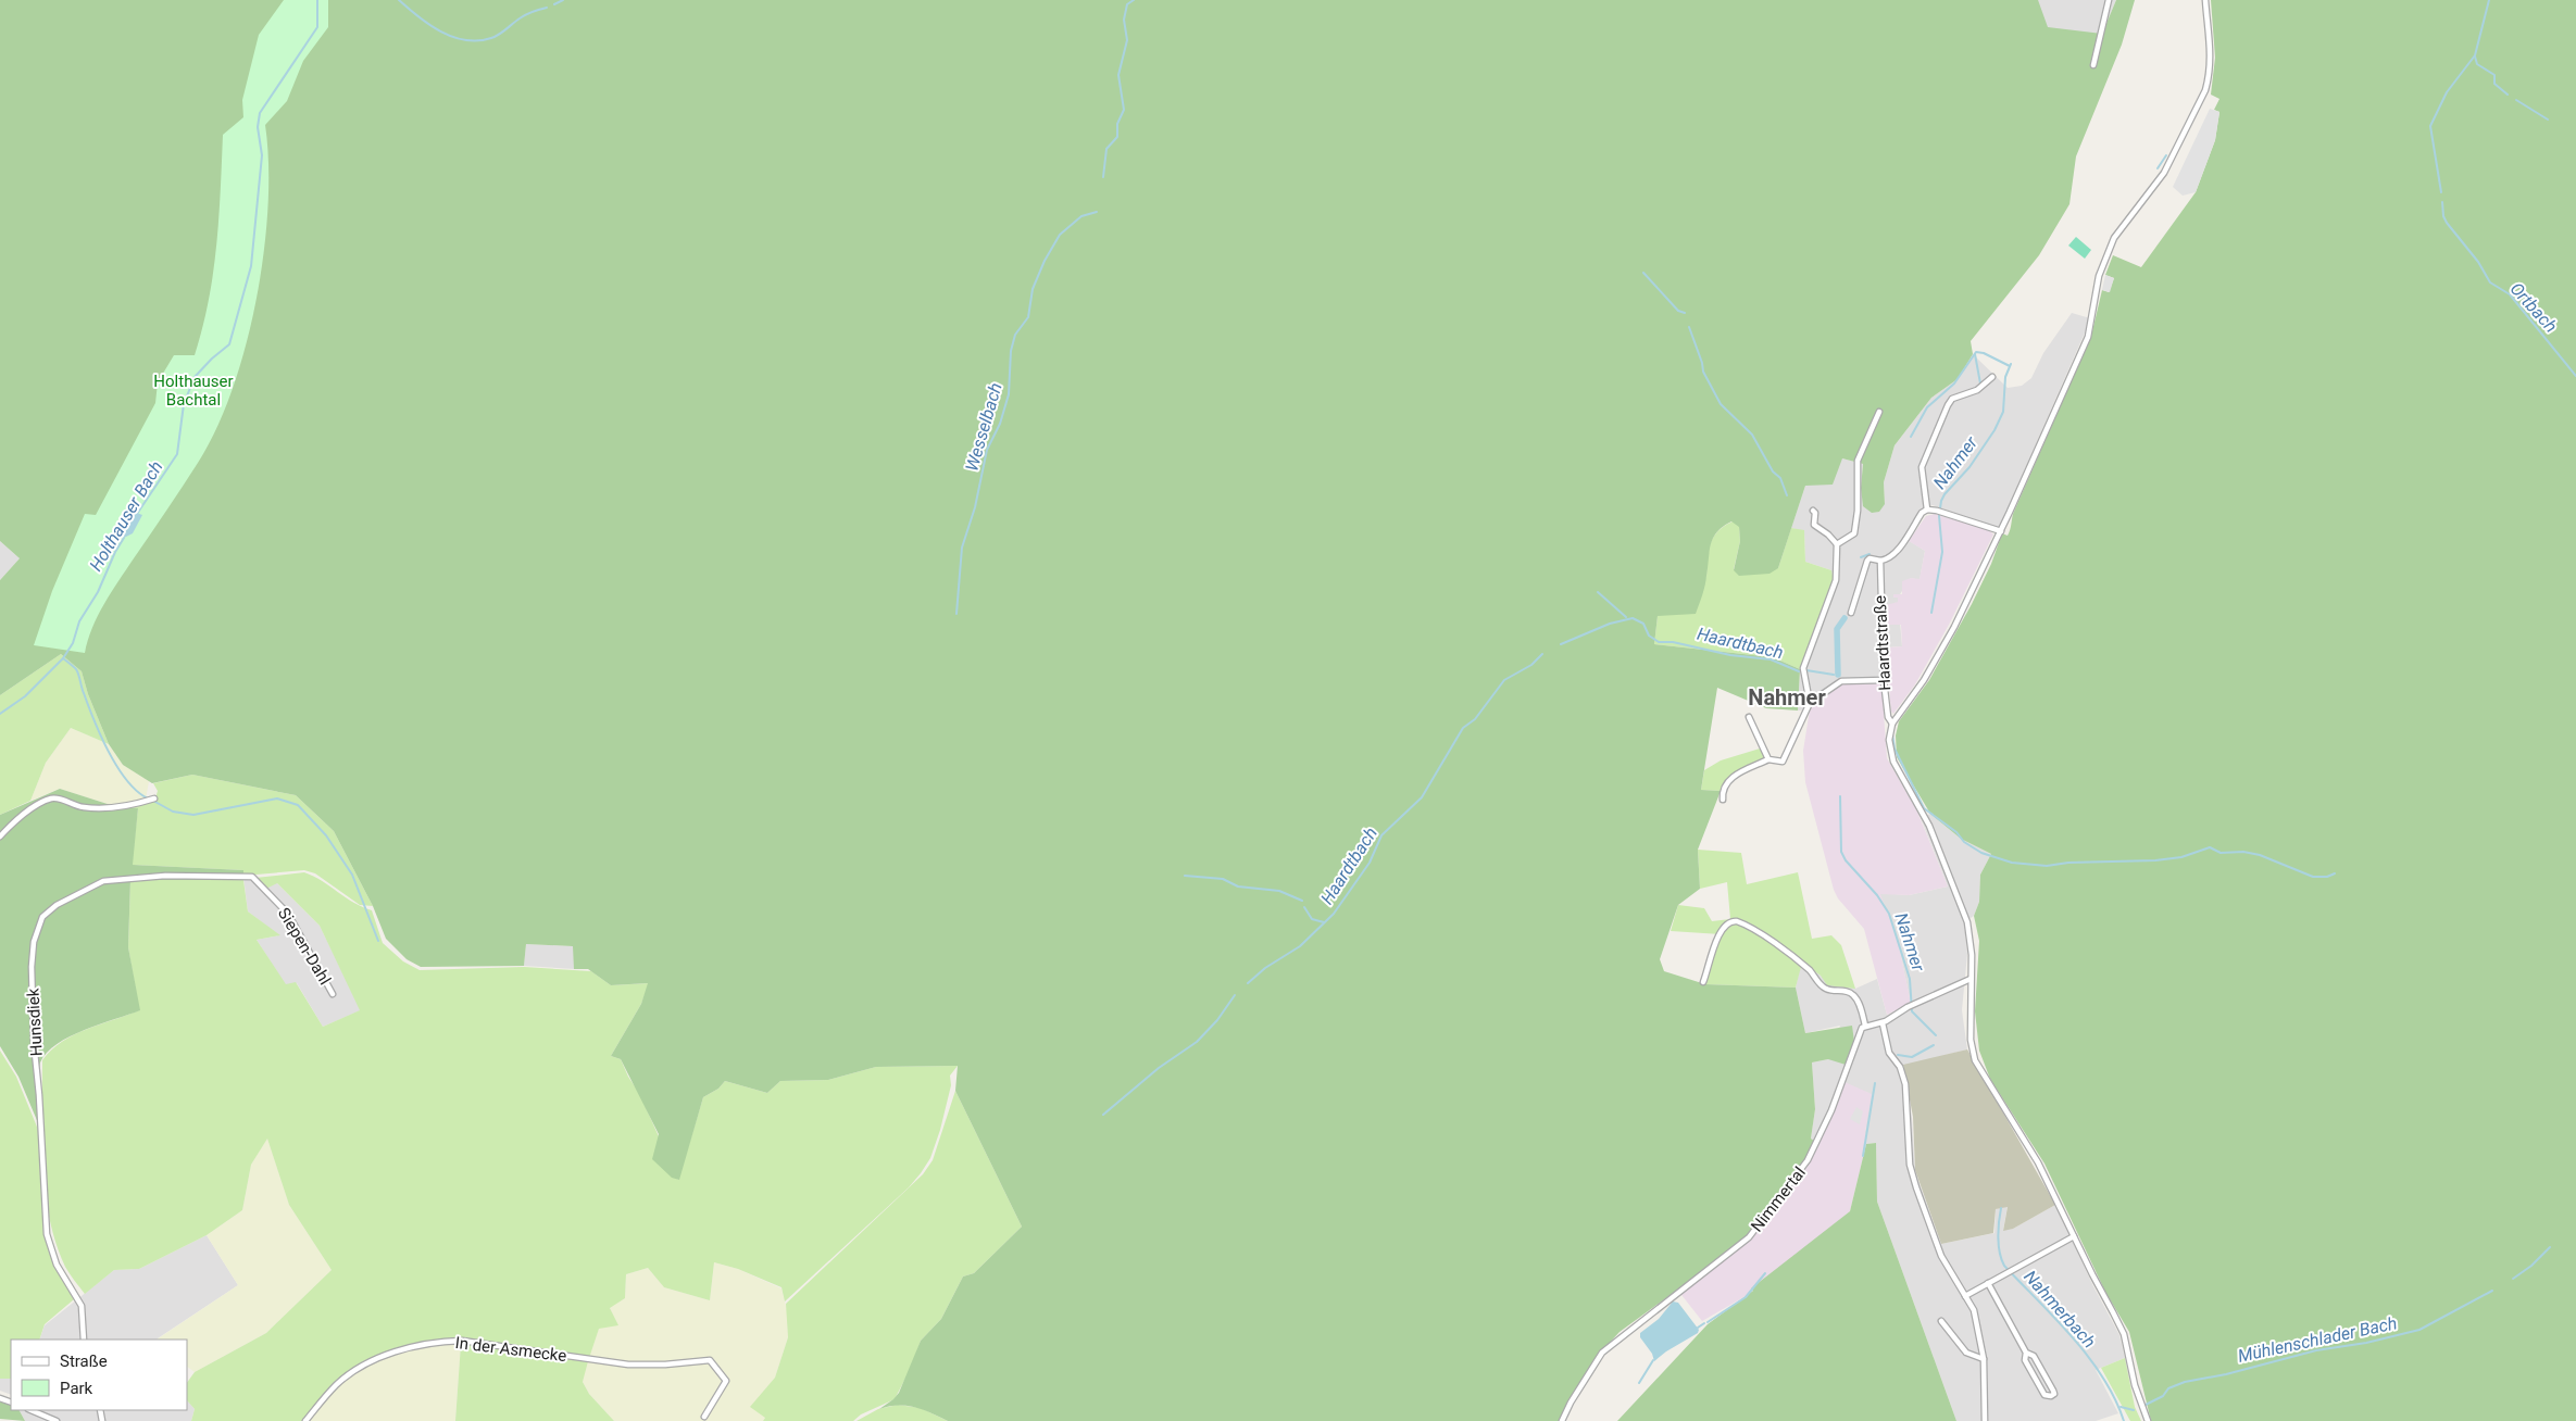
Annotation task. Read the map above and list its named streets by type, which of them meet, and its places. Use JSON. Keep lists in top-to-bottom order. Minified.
{"streets":{"street":["Haardtstraße","Siepen-Dahl","Hunsdiek","Nimmertal","In der Asmecke"]},"crossings":[["Siepen-Dahl","Hunsdiek"]],"districts":["Nahmer"],"water":["Ortbach","Wesselbach","Nahmer","Holthauser Bach","Haardtbach","Nahmerbach","Mühlenschlader Bach"],"parks":["Holthauser Bachtal"],"legend":["Straße","Park"]}
